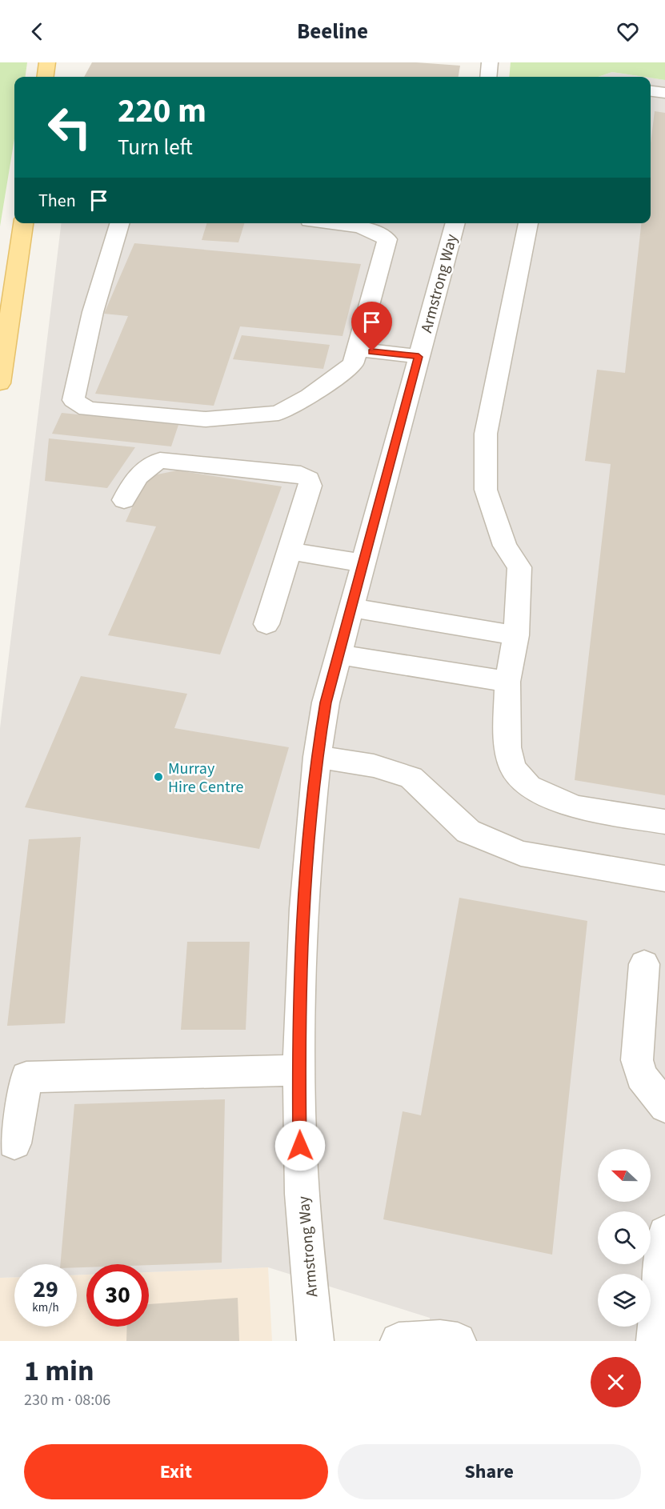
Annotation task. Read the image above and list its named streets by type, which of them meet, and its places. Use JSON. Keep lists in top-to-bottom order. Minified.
{"streets":{"street":["Armstrong Way"]},"places":["Murray Hire Centre"],"north":"left","page":{"header":"Beeline","turn":["220 m","Turn left"],"then":"Then","speed":"29 km/h","limit":"30","heading":["1 min","230 m · 08:06"],"buttons":["Exit","Share"]}}
